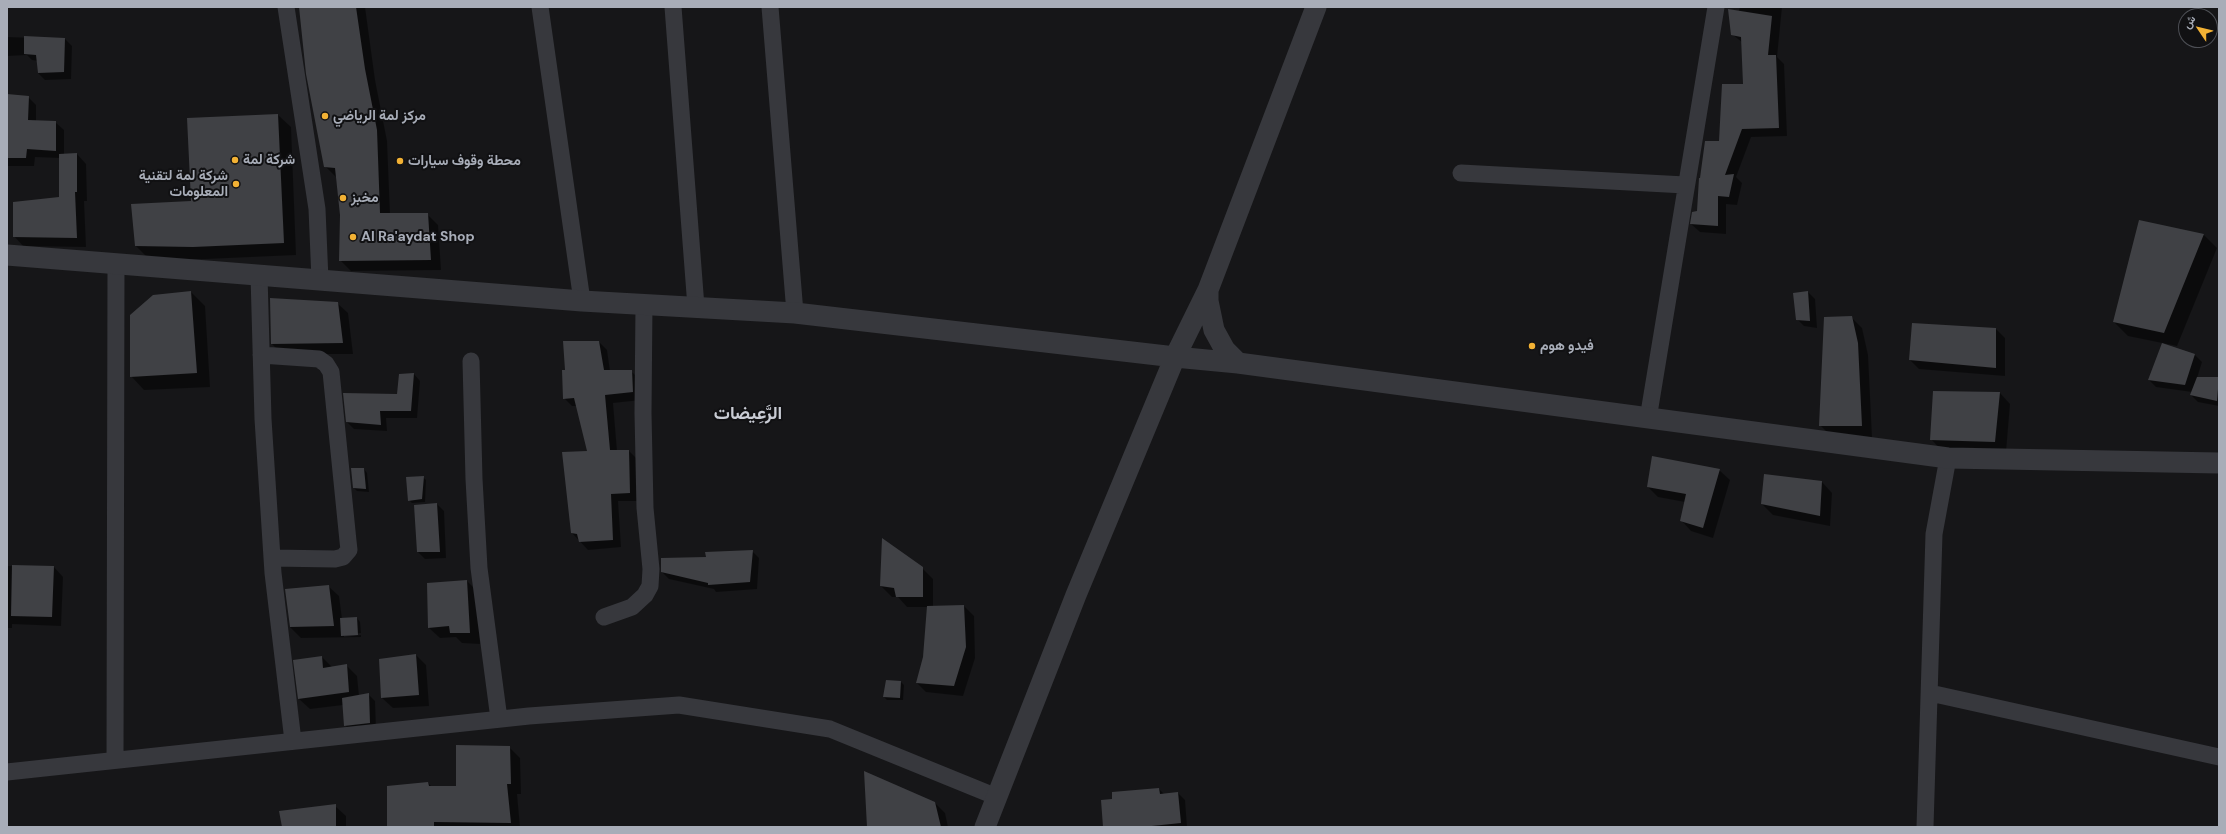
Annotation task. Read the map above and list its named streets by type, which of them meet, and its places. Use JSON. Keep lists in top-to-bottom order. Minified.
{"districts":["الرَّعِيضات"],"places":["مركز لمة الرياضي","شركة لمة","محطة وقوف سيارات","شركة لمة لتقنية المعلومات","مخبز","Al Ra'aydat Shop","فيدو هوم"],"north":"top left"}
